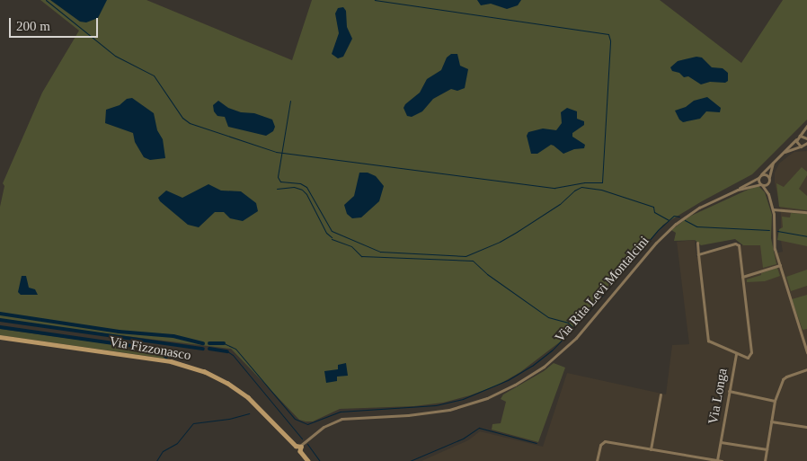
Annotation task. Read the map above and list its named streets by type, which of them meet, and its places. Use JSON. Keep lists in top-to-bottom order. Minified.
{"streets":{"main road":["Via Fizzonasco"],"street":["Via Rita Levi Montalcini","Via Longa"]},"crossings":[["Via Rita Levi Montalcini","Via Fizzonasco"]],"scale_bar":"200 m"}
